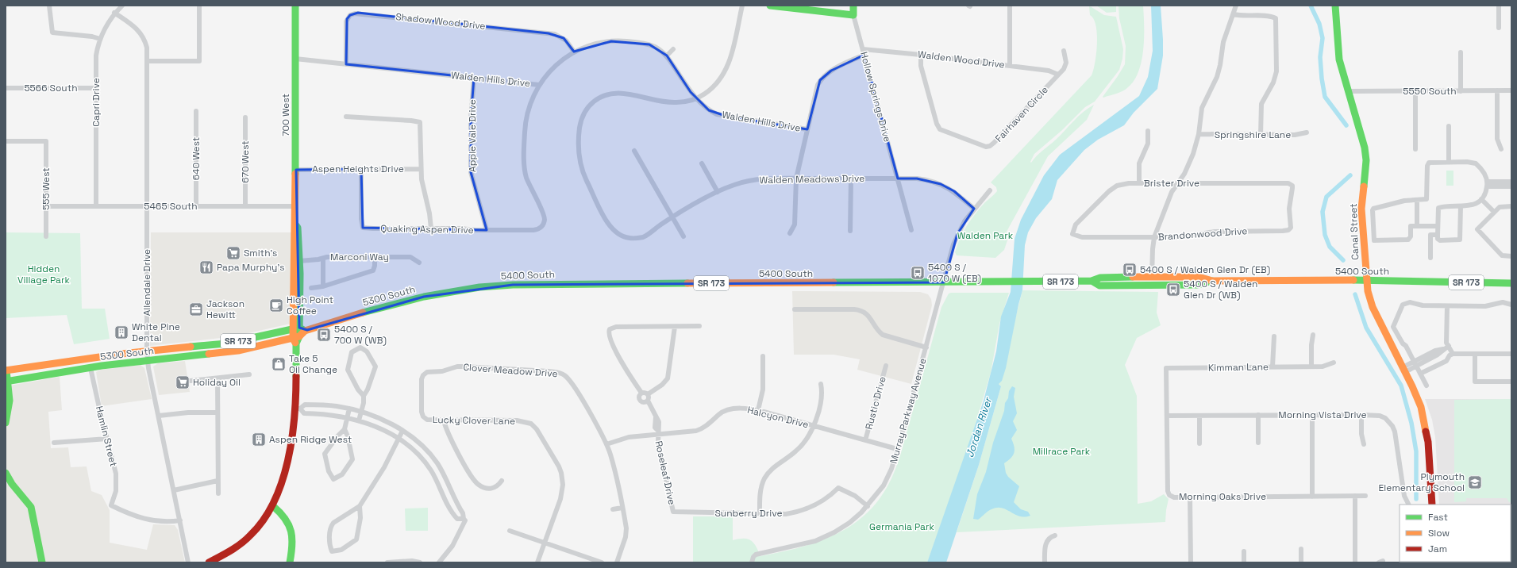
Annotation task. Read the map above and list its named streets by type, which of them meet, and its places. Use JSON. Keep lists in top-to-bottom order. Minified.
{"streets":{"main road":["700 West","Canal Street","5400 South","SR 173","5300 South"],"street":["Shadow Wood Drive","Walden Wood Drive","Walden Hills Drive","5566 South","5550 South","Hollow Springs Drive","Capri Drive","Fairhaven Circle","Springshire Lane","Apple Vale Drive","640 West","670 West","Aspen Heights Drive","Walden Meadows Drive","Brister Drive","555 West","5465 South","Quaking Aspen Drive","Brandonwood Drive","Marconi Way","Allendale Drive","Kimman Lane","Clover Meadow Drive","Rustic Drive","Murray Parkway Avenue","Morning Vista Drive","Halcyon Drive","Lucky Clover Lane","Hamlin Street","Roseleaf Drive","Morning Oaks Drive","Sunberry Drive"]},"crossings":[["Shadow Wood Drive","Walden Hills Drive"],["Walden Wood Drive","Hollow Springs Drive"],["Walden Wood Drive","Fairhaven Circle"],["Walden Hills Drive","700 West"],["Walden Hills Drive","Apple Vale Drive"],["Walden Hills Drive","Walden Meadows Drive"],["Walden Hills Drive","Quaking Aspen Drive"],["5566 South","Capri Drive"],["5550 South","Canal Street"],["Hollow Springs Drive","Walden Meadows Drive"],["Capri Drive","5465 South"],["Capri Drive","Allendale Drive"],["700 West","Aspen Heights Drive"],["700 West","5465 South"],["700 West","Marconi Way"],["700 West","5300 South"],["Apple Vale Drive","Quaking Aspen Drive"],["640 West","5465 South"],["670 West","5465 South"],["Aspen Heights Drive","Quaking Aspen Drive"],["Walden Meadows Drive","Murray Parkway Avenue"],["Brister Drive","Brandonwood Drive"],["555 West","5465 South"],["5465 South","Allendale Drive"],["Canal Street","5400 South"],["5400 South","5300 South"],["5400 South","Murray Parkway Avenue"],["Allendale Drive","5300 South"],["Allendale Drive","Hamlin Street"],["5300 South","Hamlin Street"],["Kimman Lane","Morning Oaks Drive"],["Clover Meadow Drive","Halcyon Drive"],["Clover Meadow Drive","Lucky Clover Lane"],["Rustic Drive","Halcyon Drive"],["Murray Parkway Avenue","Halcyon Drive"],["Murray Parkway Avenue","Sunberry Drive"],["Morning Vista Drive","Morning Oaks Drive"],["Halcyon Drive","Roseleaf Drive"],["Roseleaf Drive","Sunberry Drive"]],"water":["Jordan River"],"parks":["Walden Park","Hidden Village Park","Millrace Park","Germania Park"],"places":{"supermarket":["Smith's","Holiday Oil"],"restaurant":["Papa Murphy's"],"bus stop":["5400 S / Walden Glen Dr (EB)","5400 S / 1070 W (EB)","5400 S / Walden Glen Dr (WB)","5400 S / 700 W (WB)"],"cafe":["High Point Coffee"],"office":["Jackson Hewitt"],"building":["White Pine Dental","Aspen Ridge West"],"shop":["Take 5 Oil Change"],"school or university":["Plymouth Elementary School"]},"legend":["Fast","Slow","Jam"]}
